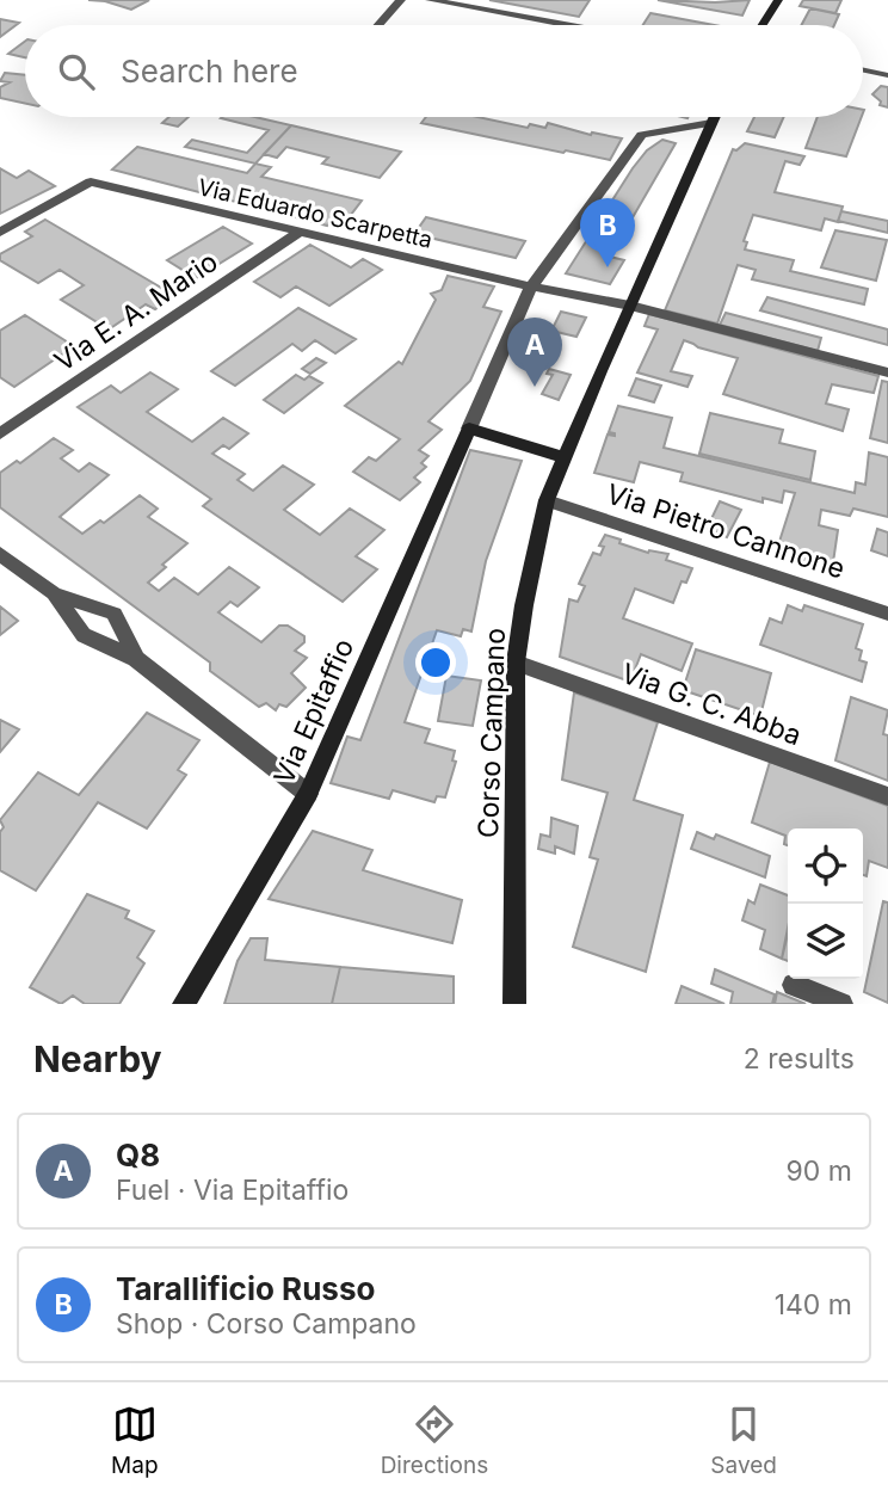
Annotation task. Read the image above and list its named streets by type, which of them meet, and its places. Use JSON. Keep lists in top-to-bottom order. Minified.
{"streets":{"main road":["Via Epitaffio","Corso Campano"],"street":["Via Eduardo Scarpetta","Via E. A. Mario","Via Pietro Cannone","Via G. C. Abba"]},"crossings":[["Via Eduardo Scarpetta","Via E. A. Mario"],["Via Eduardo Scarpetta","Via Epitaffio"],["Via Eduardo Scarpetta","Corso Campano"],["Via Pietro Cannone","Corso Campano"],["Via G. C. Abba","Corso Campano"],["Via Epitaffio","Corso Campano"]],"page":{"search":"Search here","pins":["B","A"],"heading":["Nearby","2 results"],"list":[{"mark":"A","name":"Q8","note":"Fuel · Via Epitaffio","value":"90 m"},{"mark":"B","name":"Tarallificio Russo","note":"Shop · Corso Campano","value":"140 m"}],"nav":["Map","Directions","Saved"]}}
